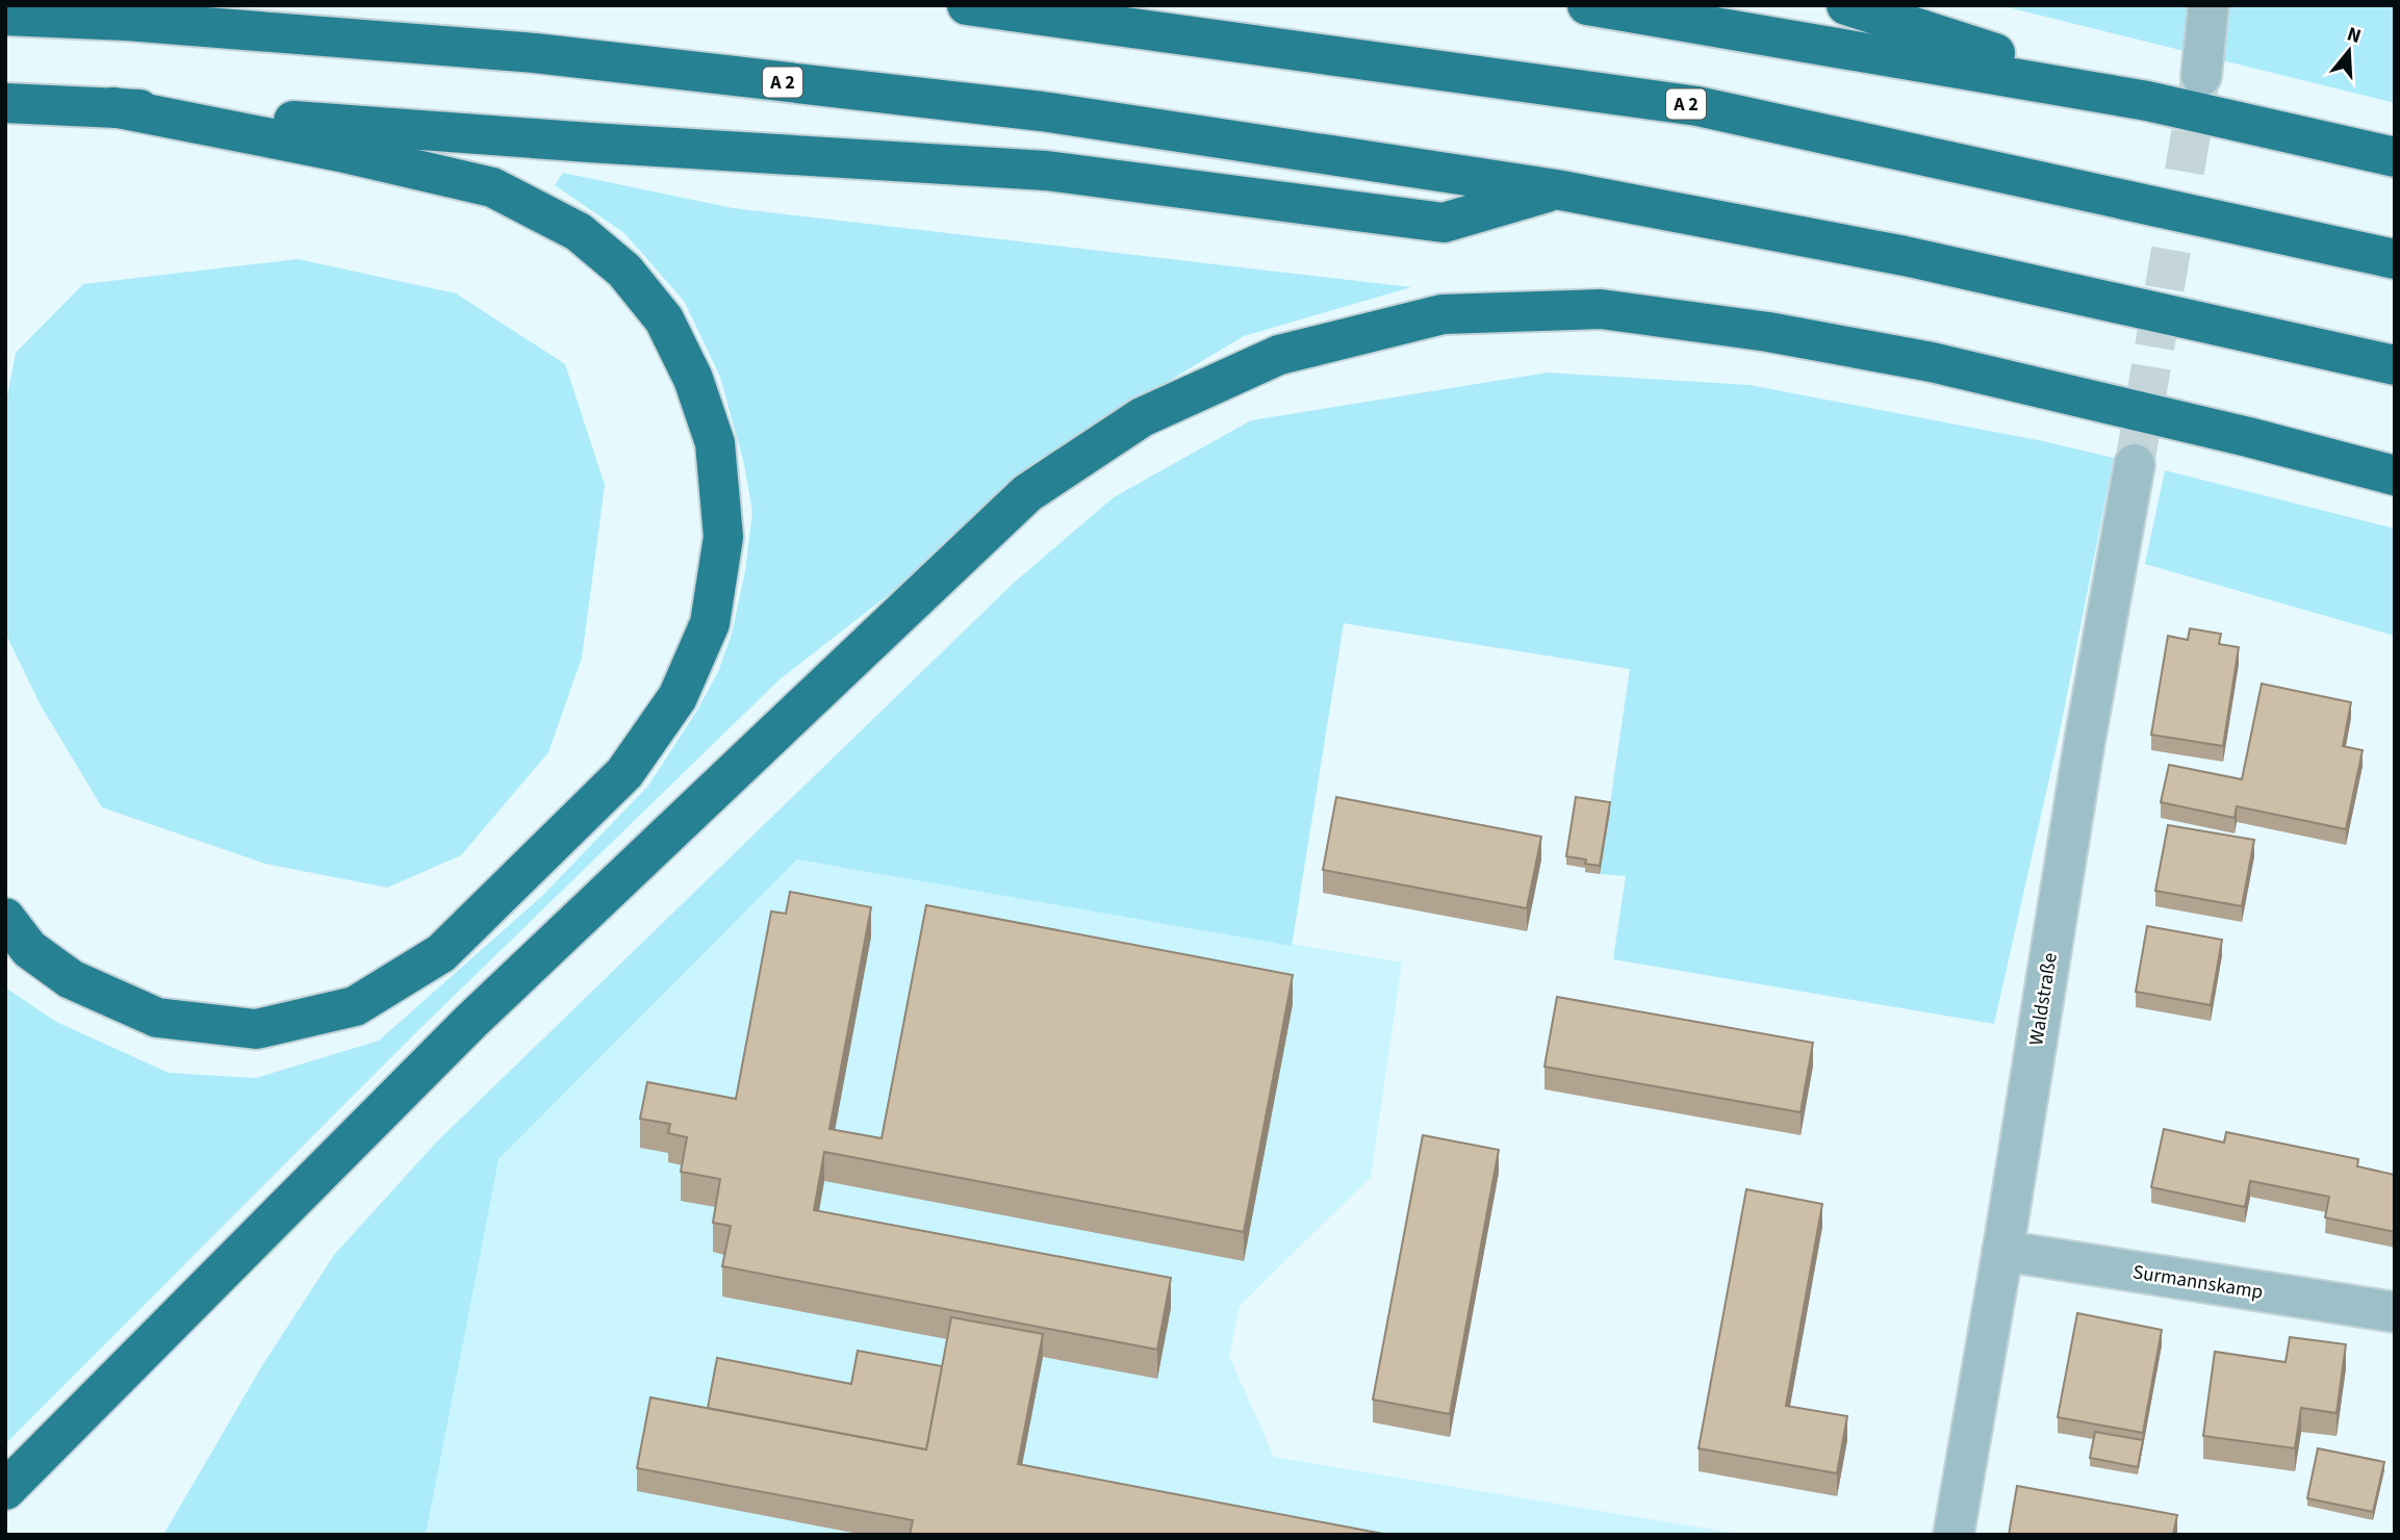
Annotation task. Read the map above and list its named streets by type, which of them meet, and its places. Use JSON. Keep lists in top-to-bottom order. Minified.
{"streets":{"highway":["A 2"],"street":["Waldstraße","Surmannskamp"]},"crossings":[["Waldstraße","Surmannskamp"]],"north":"top"}
